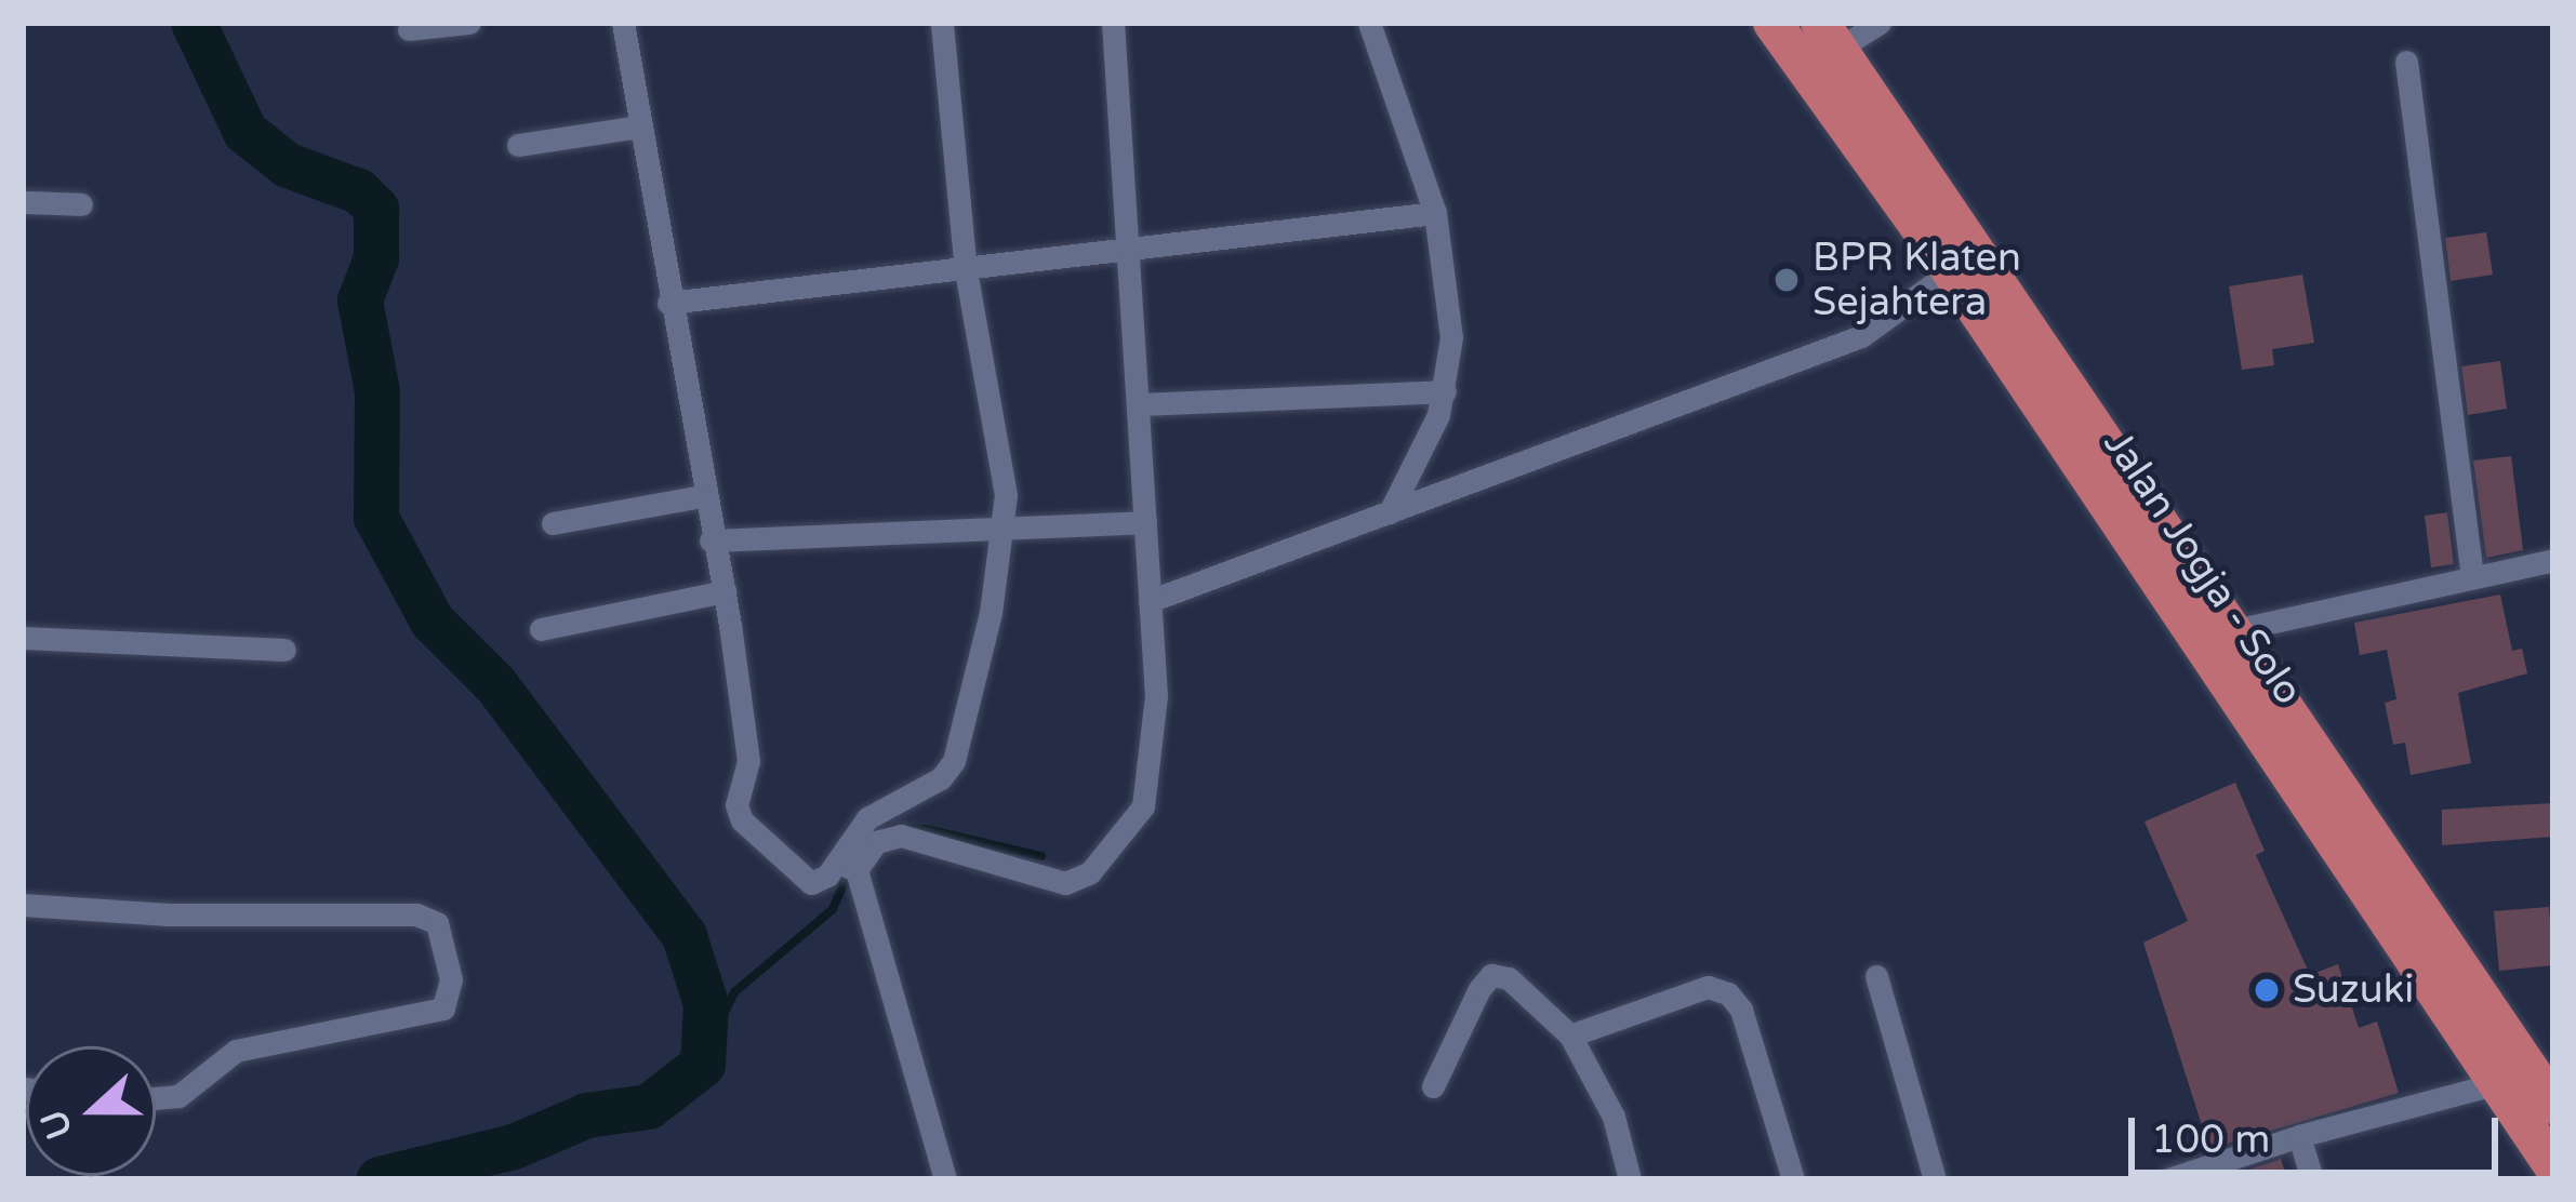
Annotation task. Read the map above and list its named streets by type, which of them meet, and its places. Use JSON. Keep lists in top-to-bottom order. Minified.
{"streets":{"highway":["Jalan Jogja - Solo"]},"places":["BPR Klaten Sejahtera","Suzuki"],"scale_bar":"100 m","north":"left"}
